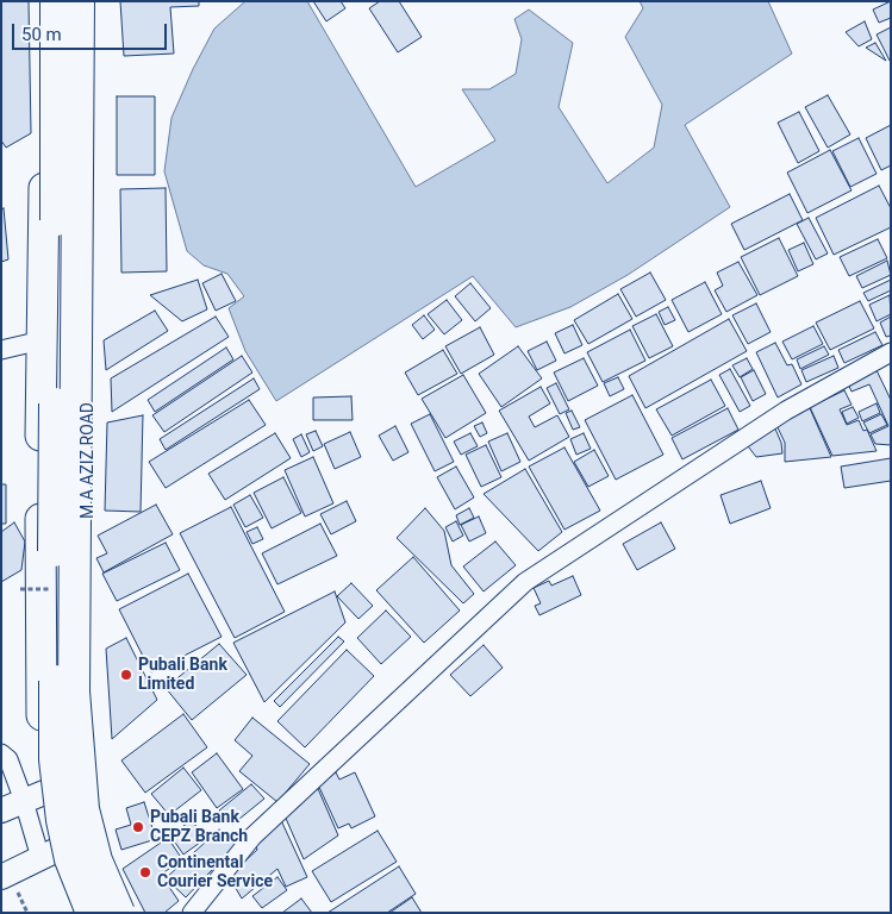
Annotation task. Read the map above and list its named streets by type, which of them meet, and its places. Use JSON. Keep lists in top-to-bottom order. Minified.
{"streets":{"main road":["M A AZIZ ROAD"]},"places":["Pubali Bank Limited","Pubali Bank CEPZ Branch","Continental Courier Service"],"scale_bar":"50 m"}
